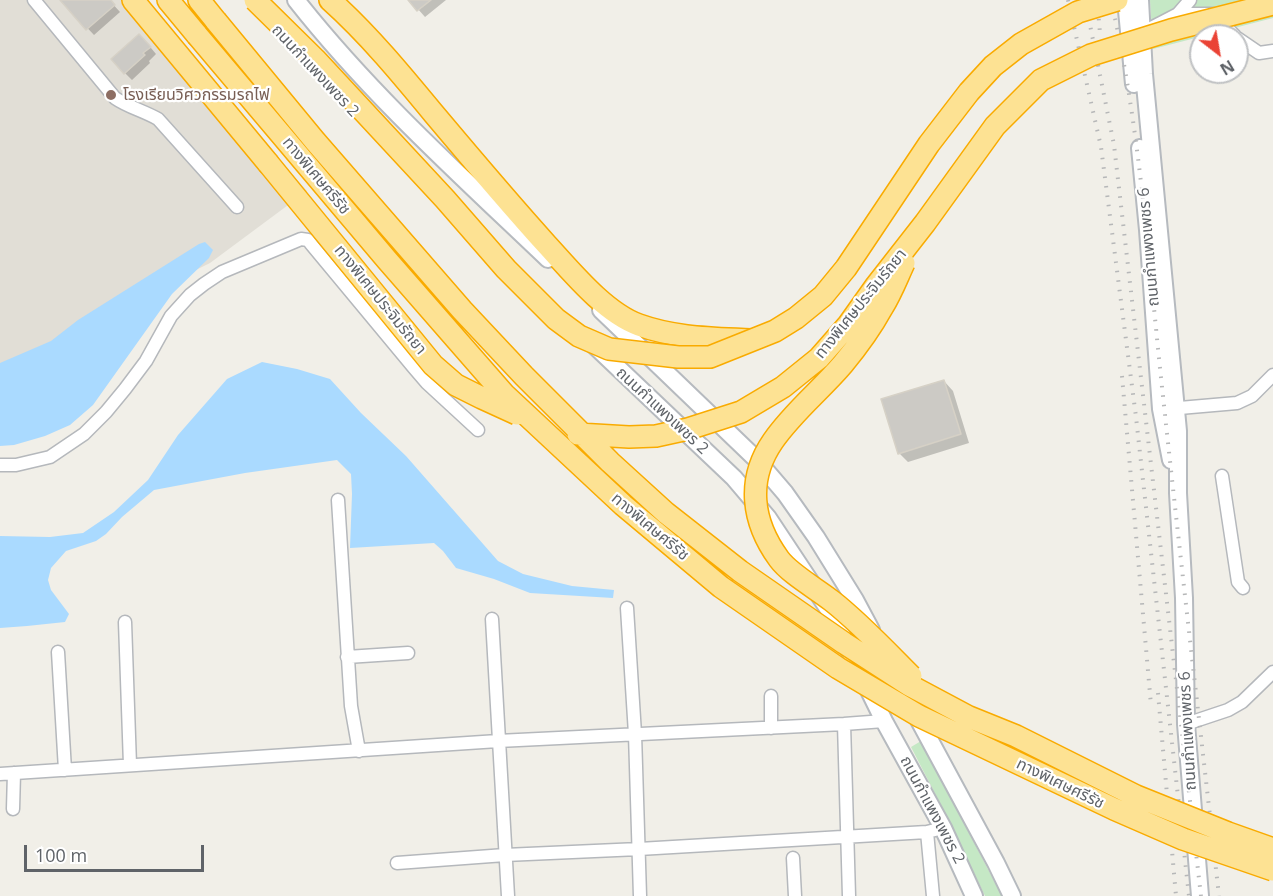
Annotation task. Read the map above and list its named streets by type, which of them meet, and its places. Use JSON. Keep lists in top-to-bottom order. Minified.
{"streets":{"highway":["ทางพิเศษศรีรัช","ทางพิเศษประจิมรัถยา"],"main road":["ถนนกำแพงเพชร 2","ถนนกำแพงเพชร 6"]},"places":["โรงเรียนวิศวกรรมรถไฟ"],"scale_bar":"100 m","north":"bottom right"}
